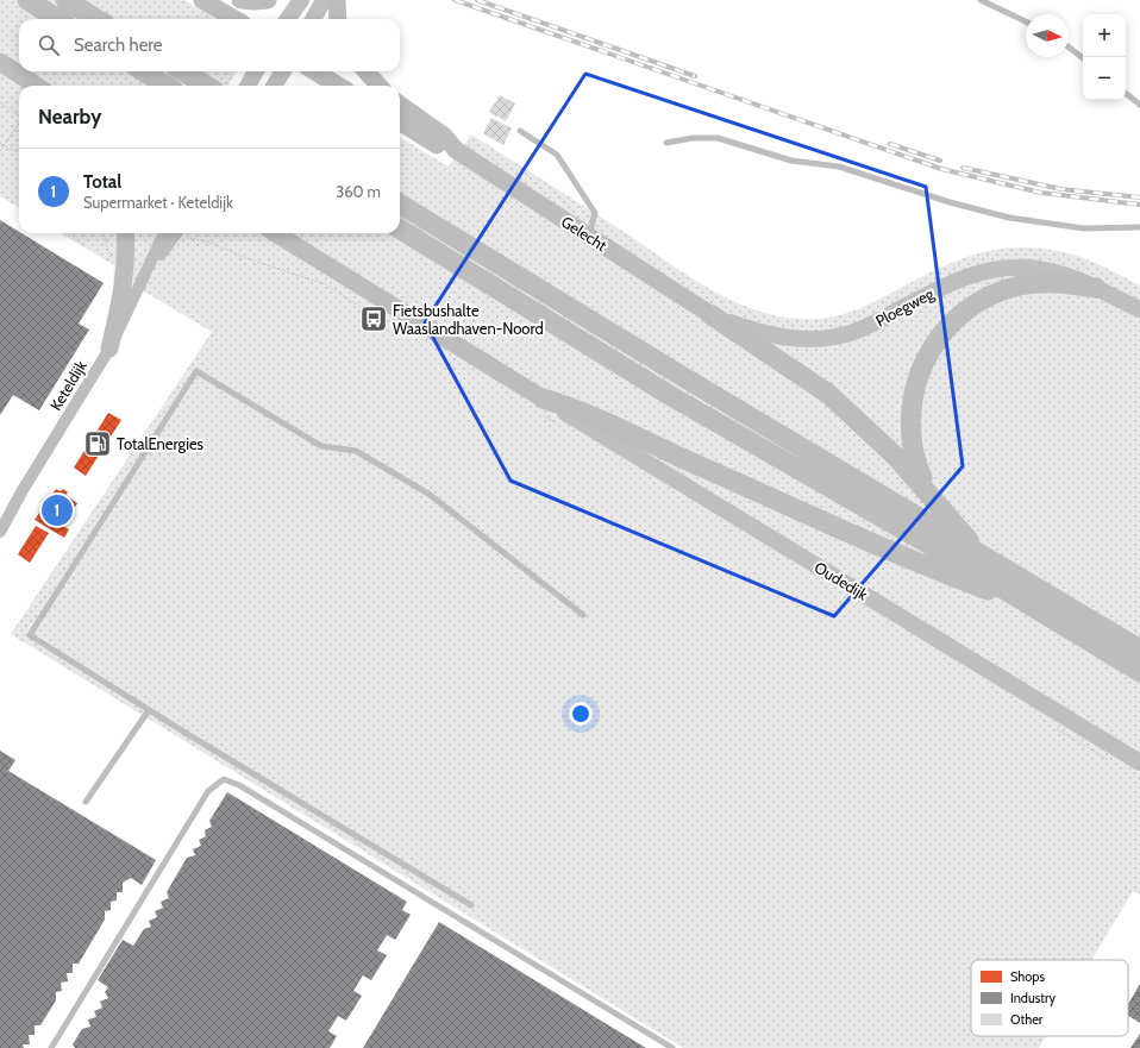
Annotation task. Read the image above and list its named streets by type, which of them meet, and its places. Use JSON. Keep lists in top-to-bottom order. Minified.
{"streets":{"main road":["Gelecht"],"street":["Ploegweg","Keteldijk","Oudedijk"]},"crossings":[["Gelecht","Ploegweg"]],"places":{"bus stop":["Fietsbushalte Waaslandhaven-Noord"],"fuel station":["TotalEnergies"]},"legend":["Shops","Industry","Other"],"north":"right","page":{"map_buttons":["+","−"],"search":"Search here","heading":"Nearby","list":[{"mark":"1","name":"Total","note":"Supermarket · Keteldijk","value":"360 m"}],"pins":"1"}}
